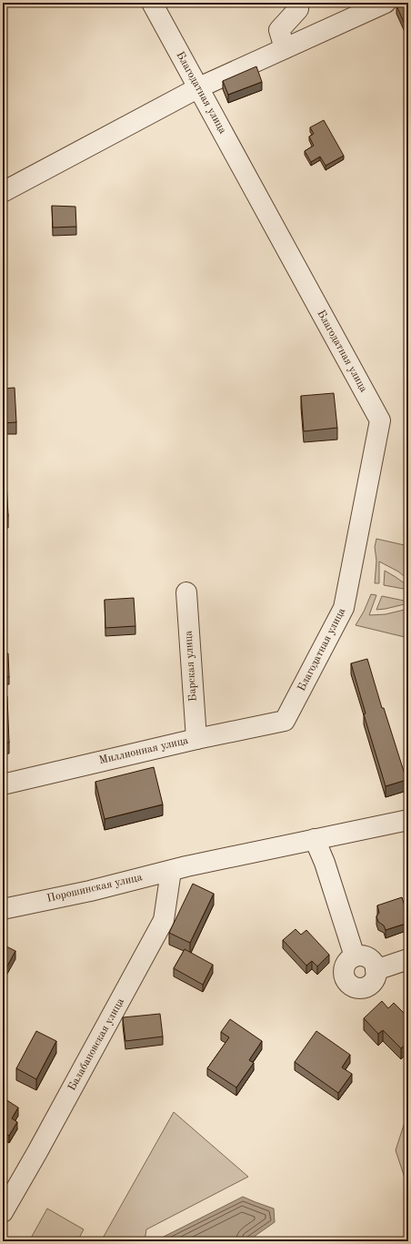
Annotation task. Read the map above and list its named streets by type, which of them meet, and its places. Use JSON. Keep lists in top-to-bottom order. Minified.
{"streets":{"street":["Благодатная улица","Барская улица","Миллионная улица","Порошинская улица","Балабановская улица"]},"crossings":[["Благодатная улица","Миллионная улица"],["Барская улица","Миллионная улица"],["Порошинская улица","Балабановская улица"]]}
